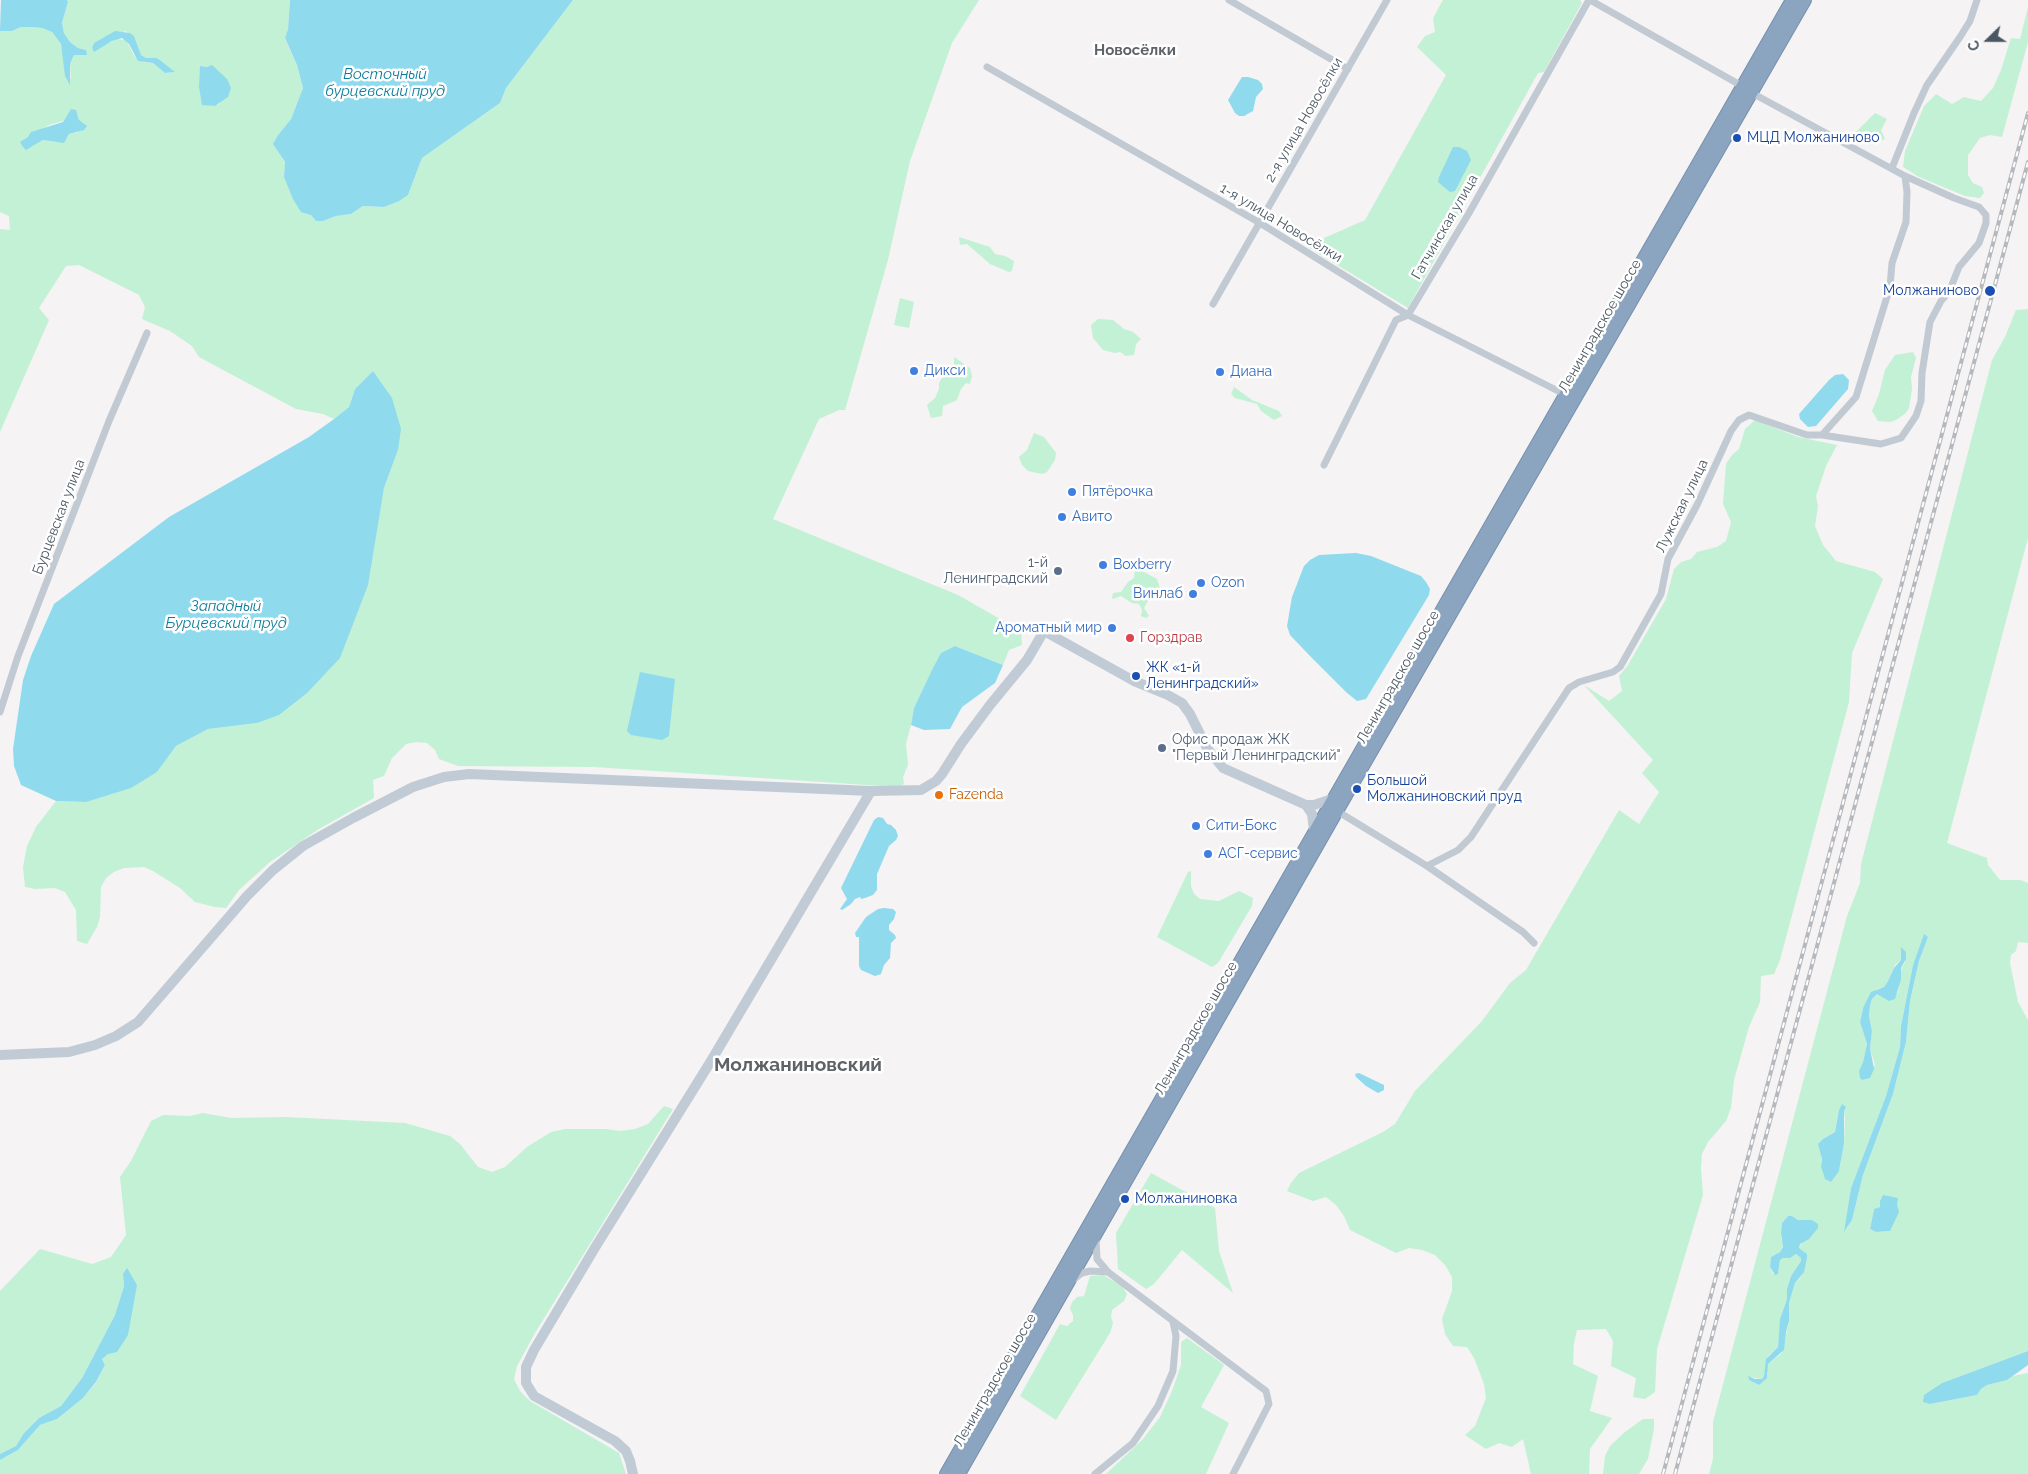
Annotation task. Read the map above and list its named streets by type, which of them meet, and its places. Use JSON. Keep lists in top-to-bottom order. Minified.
{"streets":{"highway":["Ленинградское шоссе"],"street":["2-я улица Новосёлки","1-я улица Новосёлки","Гатчинская улица","Лужская улица","Бурцевская улица"]},"crossings":[["2-я улица Новосёлки","1-я улица Новосёлки"],["1-я улица Новосёлки","Гатчинская улица"],["1-я улица Новосёлки","Ленинградское шоссе"]],"districts":["Новосёлки","Молжаниновский"],"water":["Восточный бурцевский пруд","Западный Бурцевский пруд"],"places":["МЦД Молжаниново","Молжаниново","Дикси","Диана","Пятёрочка","Авито","Boxberry","1-й Ленинградский","Ozon","Винлаб","Ароматный мир","Горздрав","ЖК «1-й Ленинградский»","Офис продаж ЖК \"Первый Ленинградский\"","Большой Молжаниновский пруд","Fazenda","Сити-Бокс","АСГ-сервис","Молжаниновка"],"north":"left"}
